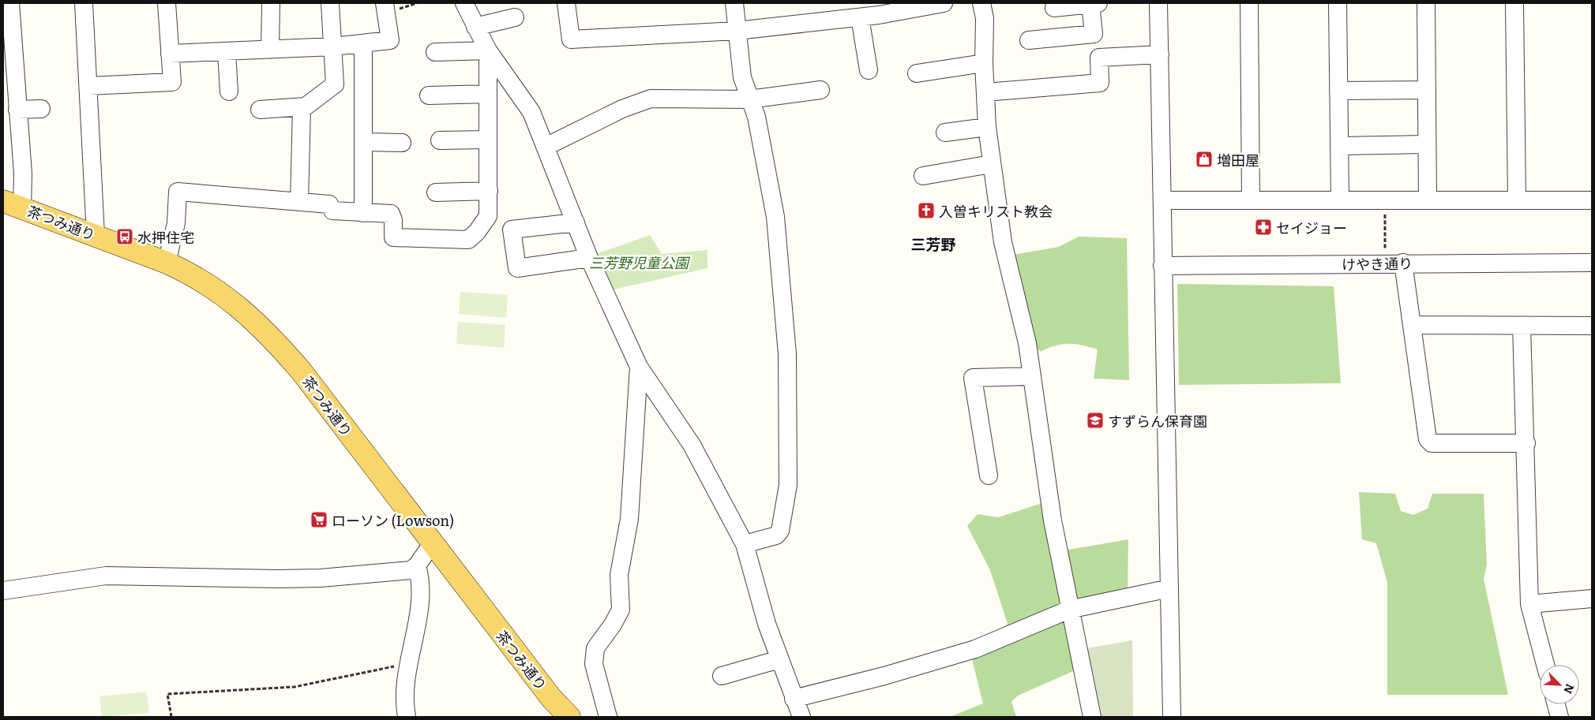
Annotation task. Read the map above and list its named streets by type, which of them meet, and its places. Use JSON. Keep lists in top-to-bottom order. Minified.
{"streets":{"main road":["茶つみ通り"],"street":["けやき通り"]},"districts":["三芳野"],"parks":["三芳野児童公園"],"places":{"shop":["増田屋"],"church":["入曽キリスト教会"],"pharmacy":["セイジョー"],"bus stop":["水押住宅"],"school or university":["すずらん保育園"],"supermarket":["ローソン (Lowson)"]},"north":"bottom right"}
